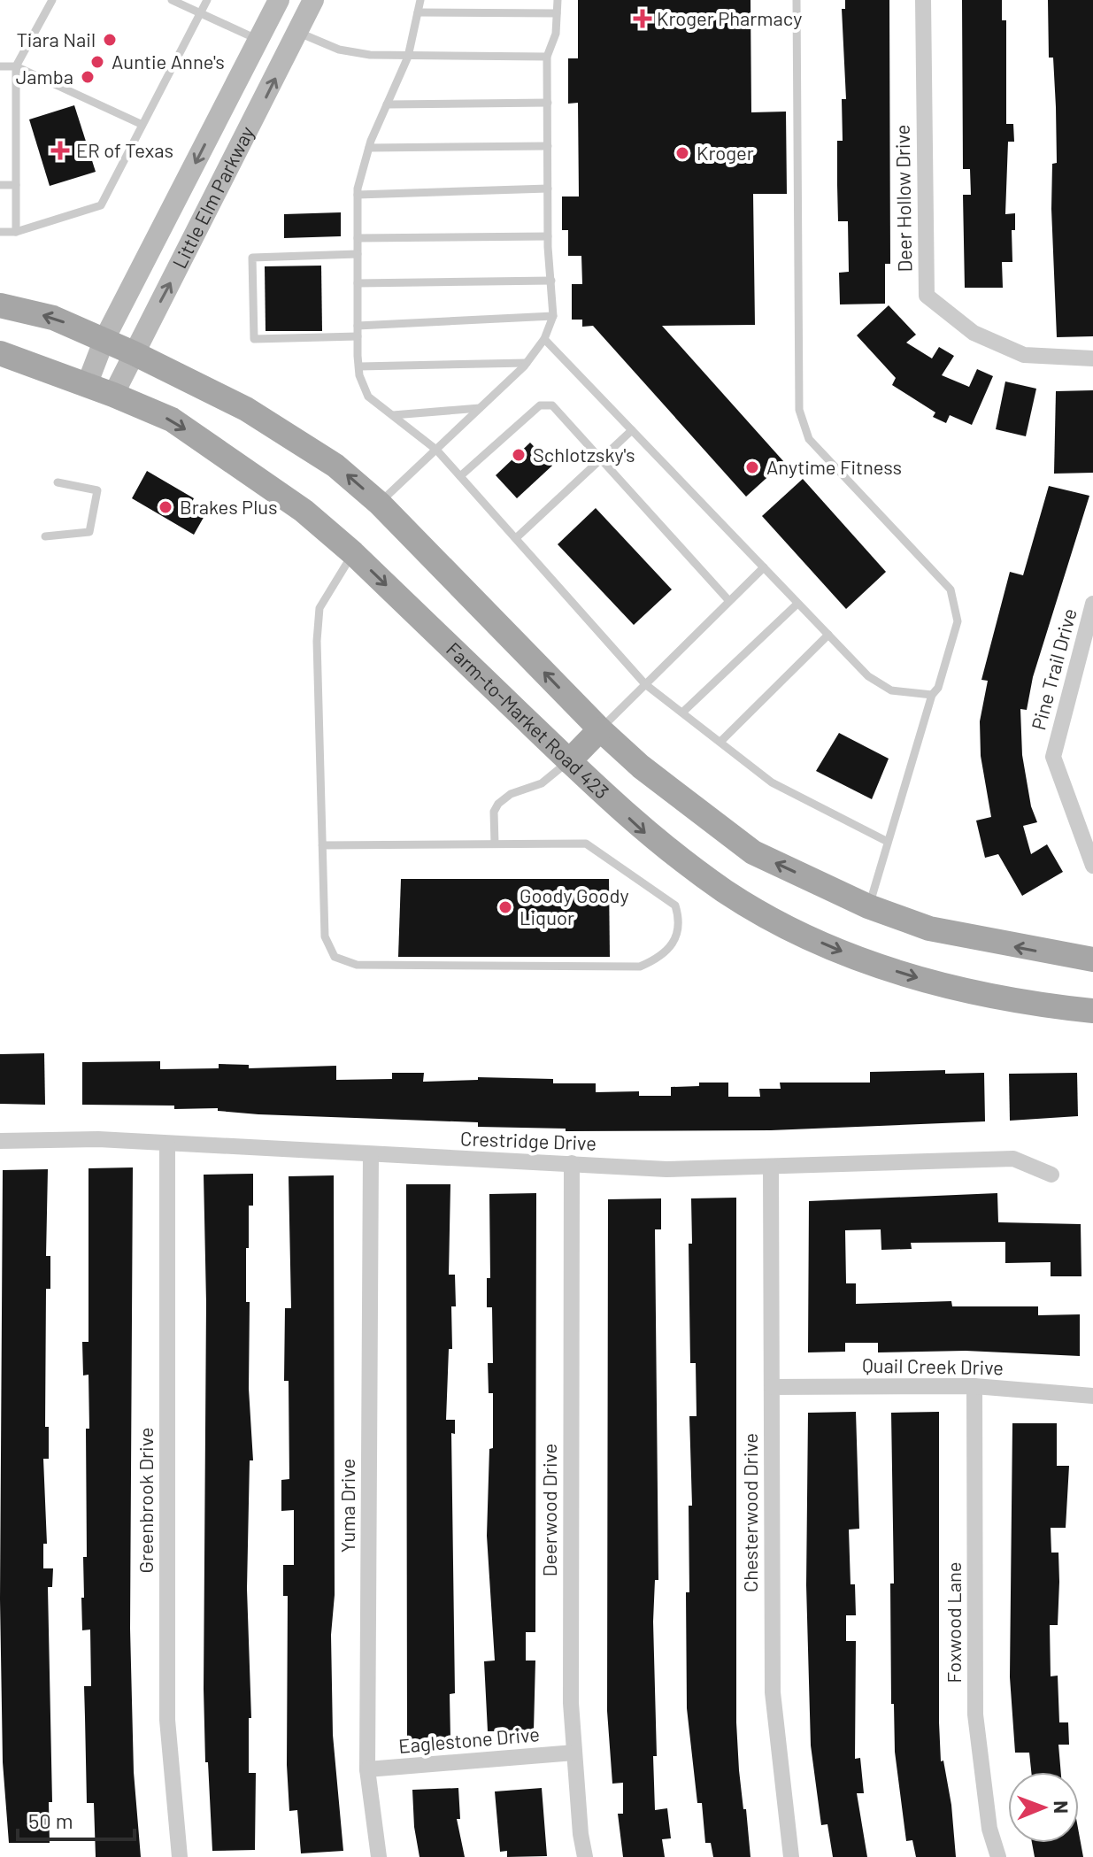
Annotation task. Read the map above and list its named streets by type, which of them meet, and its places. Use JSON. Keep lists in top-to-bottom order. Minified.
{"streets":{"main road":["Little Elm Parkway","Farm-to-Market Road 423"],"street":["Deer Hollow Drive","Pine Trail Drive","Crestridge Drive","Quail Creek Drive","Greenbrook Drive","Yuma Drive","Deerwood Drive","Chesterwood Drive","Foxwood Lane","Eaglestone Drive"]},"crossings":[["Little Elm Parkway","Farm-to-Market Road 423"],["Crestridge Drive","Greenbrook Drive"],["Crestridge Drive","Yuma Drive"],["Crestridge Drive","Deerwood Drive"],["Crestridge Drive","Chesterwood Drive"],["Quail Creek Drive","Chesterwood Drive"],["Quail Creek Drive","Foxwood Lane"],["Yuma Drive","Eaglestone Drive"],["Deerwood Drive","Eaglestone Drive"]],"places":{"health":["Kroger Pharmacy","ER of Texas"],"other":["Tiara Nail","Auntie Anne's","Jamba","Kroger","Schlotzsky's","Anytime Fitness","Brakes Plus","Goody Goody Liquor"]},"scale_bar":"50 m","north":"right"}
